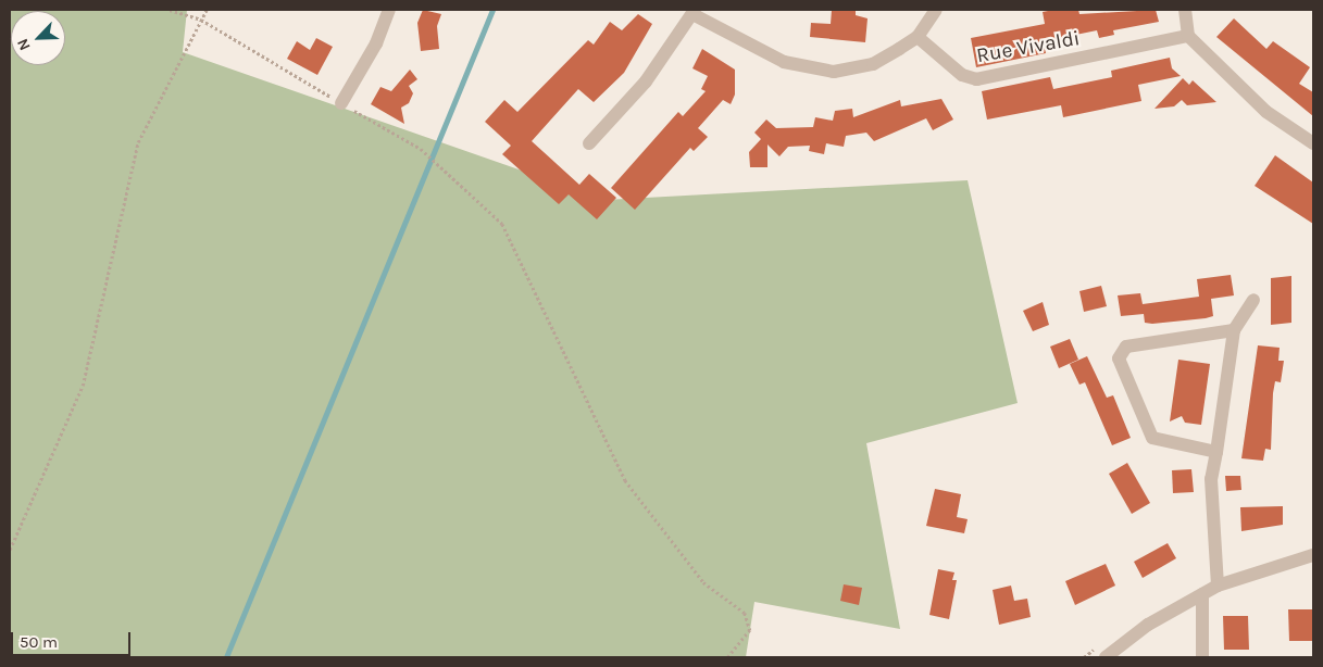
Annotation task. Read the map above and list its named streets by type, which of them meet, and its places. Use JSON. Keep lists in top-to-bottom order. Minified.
{"streets":{"street":["Rue Vivaldi"]},"scale_bar":"50 m","north":"bottom left"}
